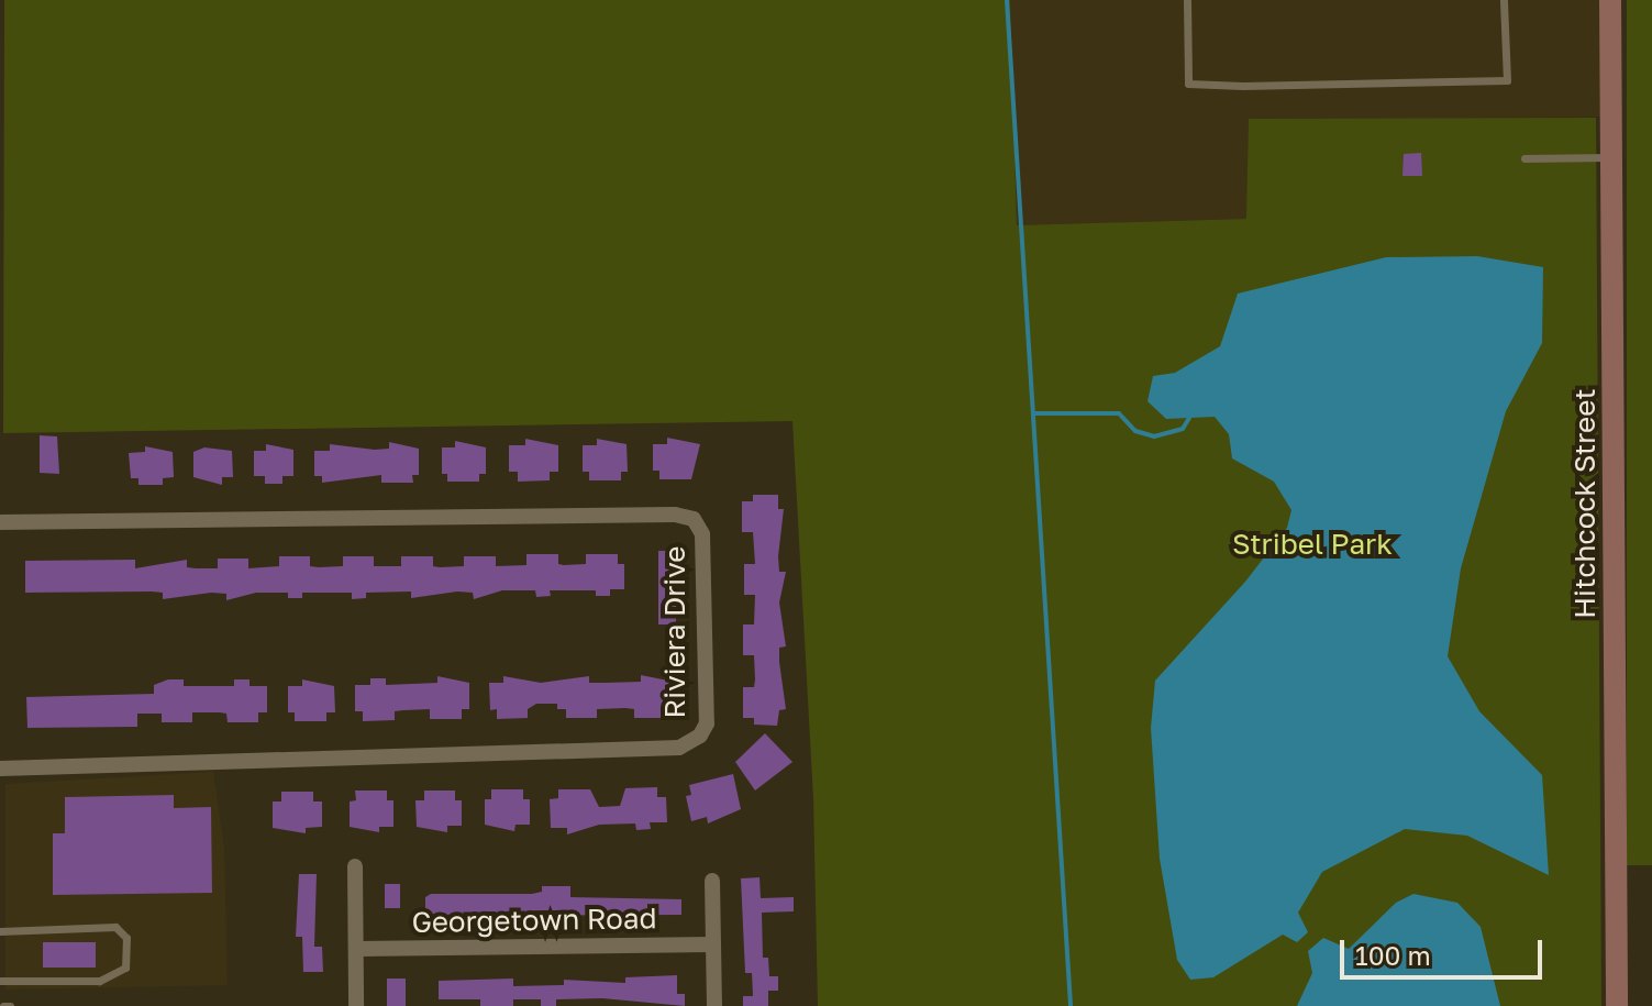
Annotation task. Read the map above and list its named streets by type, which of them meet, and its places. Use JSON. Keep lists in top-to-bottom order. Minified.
{"streets":{"street":["Hitchcock Street","Riviera Drive","Georgetown Road"]},"parks":["Stribel Park"],"scale_bar":"100 m"}
